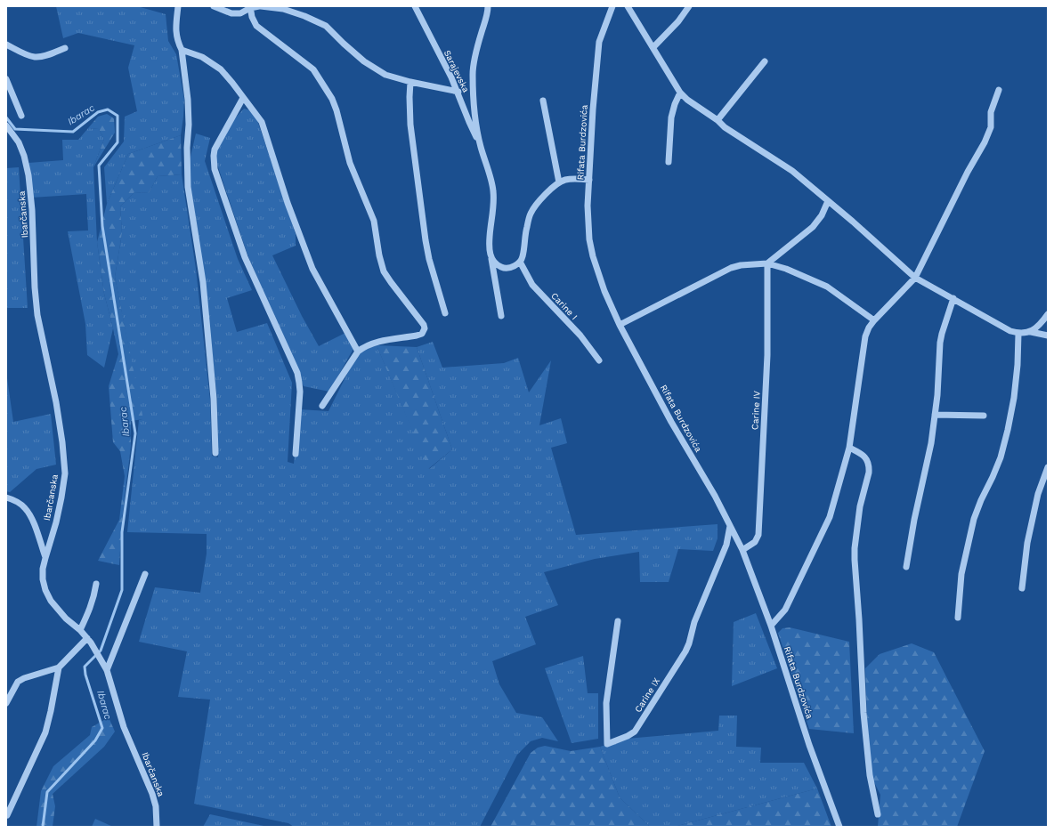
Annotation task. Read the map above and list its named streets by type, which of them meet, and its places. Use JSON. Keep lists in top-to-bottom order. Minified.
{"streets":{"street":["Sarajevska","Rifata Burdzovića","Ibarčanska","Carine I","Carine IV","Carine IX"]},"crossings":[["Rifata Burdzovića","Carine IV"],["Rifata Burdzovića","Carine IX"]],"water":["Ibarac"]}
